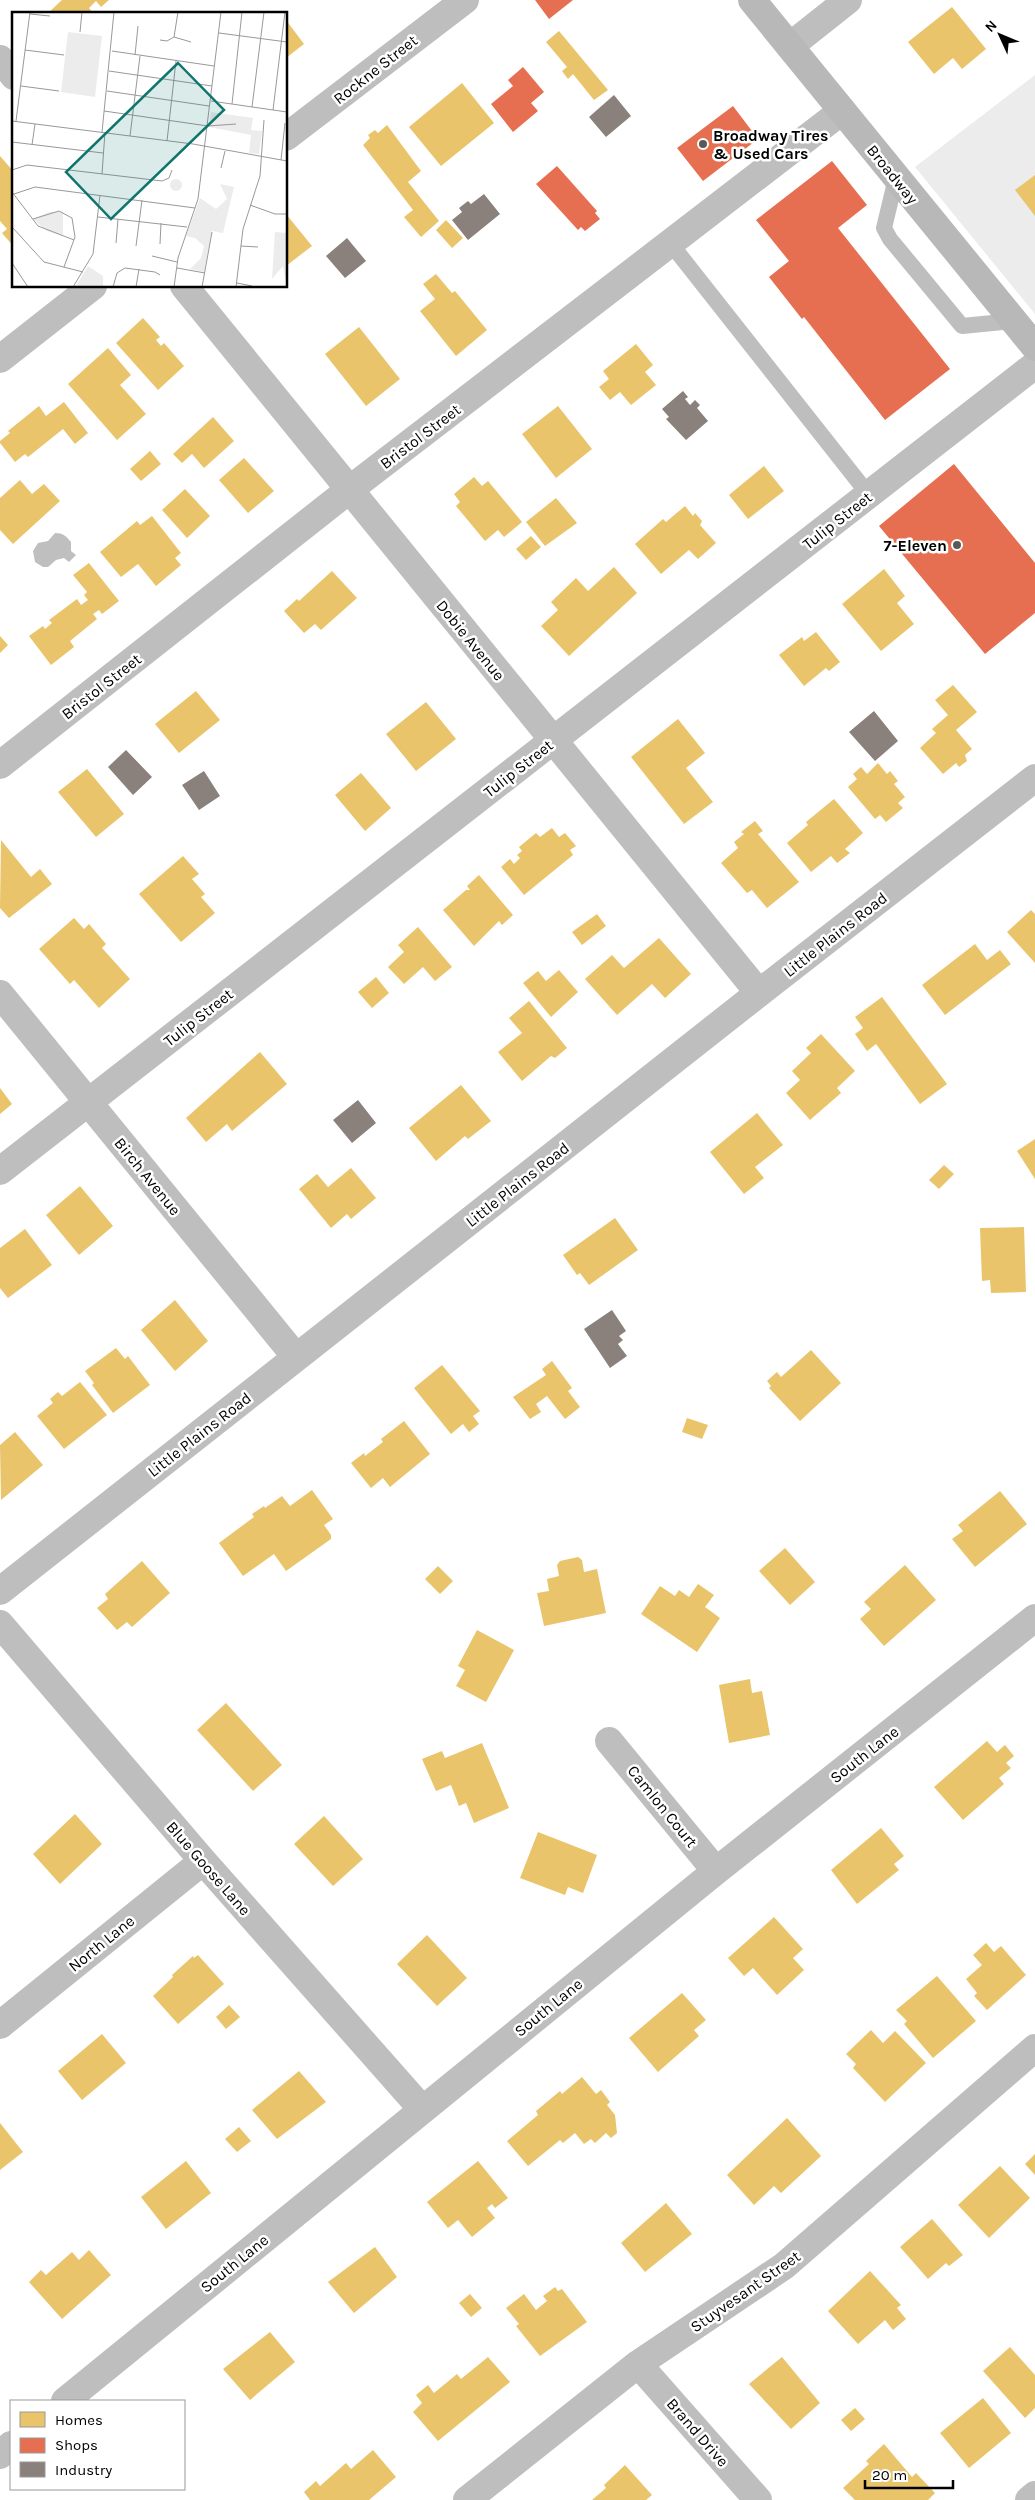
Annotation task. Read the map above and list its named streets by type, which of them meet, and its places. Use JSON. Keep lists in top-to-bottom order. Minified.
{"streets":{"main road":["Broadway"],"street":["Rockne Street","Bristol Street","Tulip Street","Dobie Avenue","Little Plains Road","Birch Avenue","South Lane","Camlon Court","Blue Goose Lane","North Lane","Stuyvesant Street","Brand Drive"]},"crossings":[["Broadway","Bristol Street"],["Bristol Street","Dobie Avenue"],["Tulip Street","Dobie Avenue"],["Tulip Street","Birch Avenue"],["Dobie Avenue","Little Plains Road"],["Little Plains Road","Birch Avenue"],["South Lane","Camlon Court"],["South Lane","Blue Goose Lane"],["Blue Goose Lane","North Lane"],["Stuyvesant Street","Brand Drive"]],"places":["Broadway Tires & Used Cars","7-Eleven"],"legend":["Homes","Shops","Industry"],"scale_bar":"20 m","north":"top left"}
